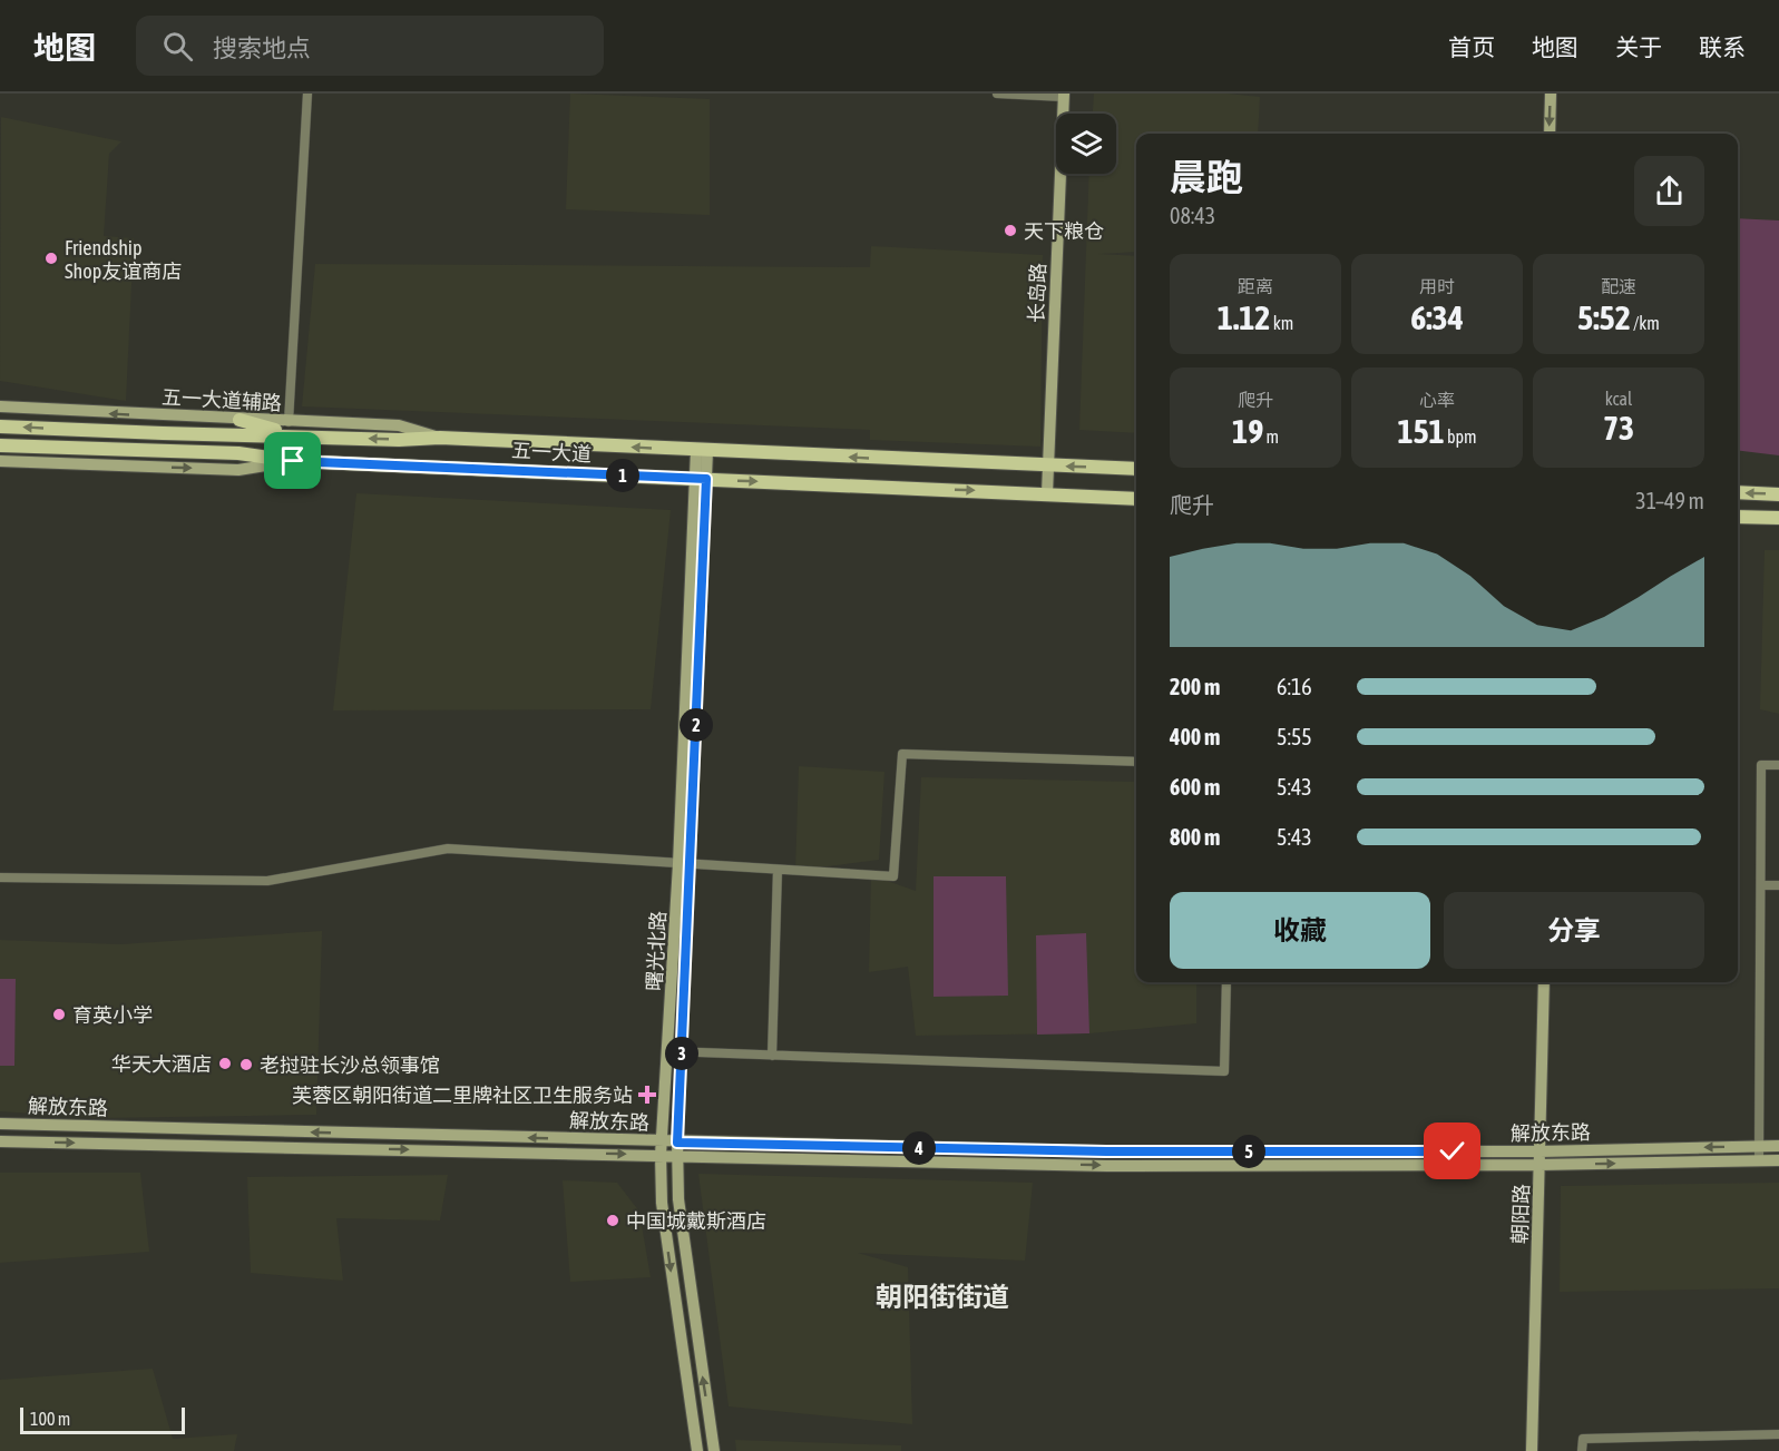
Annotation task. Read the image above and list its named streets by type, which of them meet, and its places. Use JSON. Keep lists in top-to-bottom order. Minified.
{"streets":{"main road":["长岛路","五一大道辅路","五一大道","曙光北路","解放东路","朝阳路"]},"crossings":[["长岛路","五一大道"],["五一大道","曙光北路"],["曙光北路","解放东路"],["解放东路","朝阳路"]],"districts":["朝阳街街道"],"places":{"other":["天下粮仓","Friendship Shop友谊商店","育英小学","华天大酒店","老挝驻长沙总领事馆","中国城戴斯酒店"],"health":["芙蓉区朝阳街道二里牌社区卫生服务站"]},"scale_bar":"100 m","page":{"header":"地图","search":"搜索地点","nav":["首页","地图","关于","联系"],"heading":["晨跑","08:43"],"stats":[["距离","1.12 km"],["用时","6:34"],["配速","5:52 /km"],["爬升","19 m"],["心率","151 bpm"],["kcal","73"]],"pins":["1","2","3","4","5"],"chart":["爬升","31–49 m"],"list":[{"name":"200 m","note":"6:16"},{"name":"400 m","note":"5:55"},{"name":"600 m","note":"5:43"},{"name":"800 m","note":"5:43"}],"buttons":["收藏","分享"],"scale":"100 m"}}
